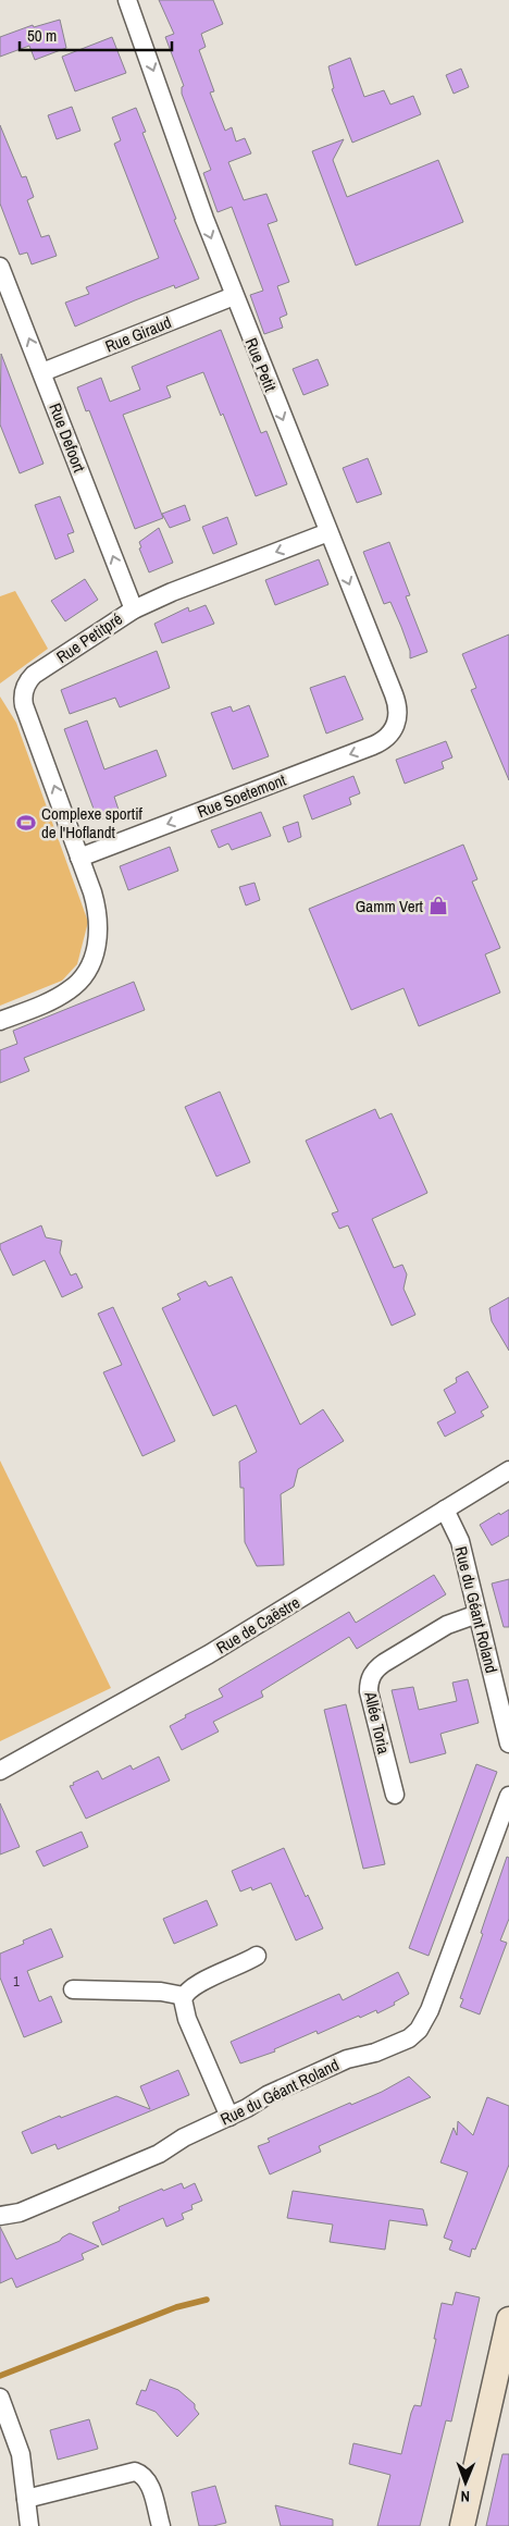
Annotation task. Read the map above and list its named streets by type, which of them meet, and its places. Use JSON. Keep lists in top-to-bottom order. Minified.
{"streets":{"street":["Rue Giraud","Rue Petit","Rue Defoort","Rue Petitpré","Rue Soetemont","Rue du Géant Roland","Rue de Caëstre","Allée Toria"]},"crossings":[["Rue Giraud","Rue Petit"],["Rue Giraud","Rue Defoort"],["Rue Petit","Rue Petitpré"],["Rue Petit","Rue Soetemont"],["Rue Defoort","Rue Petitpré"],["Rue Petitpré","Rue Soetemont"],["Rue du Géant Roland","Rue de Caëstre"],["Rue du Géant Roland","Allée Toria"]],"one_way":["Rue Petit","Rue Defoort","Rue Soetemont"],"places":{"sports":["Complexe sportif de l'Hoflandt"],"shop":["Gamm Vert"]},"house_numbers":["1"],"scale_bar":"50 m","north":"bottom"}
